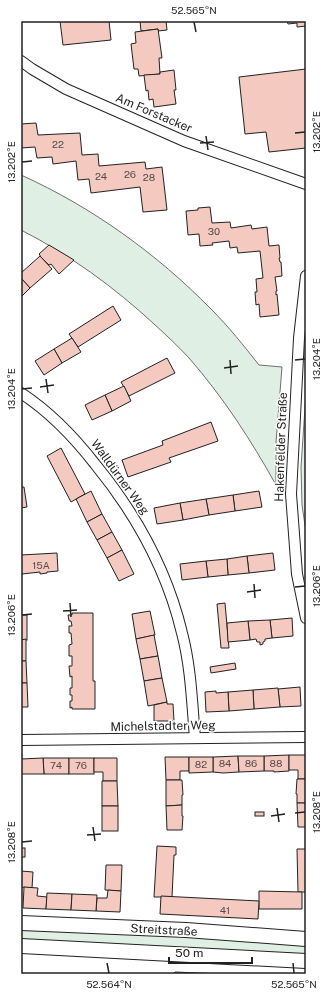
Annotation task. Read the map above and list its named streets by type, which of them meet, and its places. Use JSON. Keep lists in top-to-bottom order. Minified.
{"streets":{"main road":["Streitstraße"],"street":["Am Forstacker","Hakenfelder Straße","Walldürner Weg","Michelstadter Weg"]},"crossings":[["Walldürner Weg","Michelstadter Weg"]],"house_numbers":["22","26","24","28","30","15A","84","86","88","82","74","76","41"],"scale_bar":"50 m","coordinates":["52.565°N","13.202°E","13.204°E","13.206°E","13.208°E","52.564°N"]}
